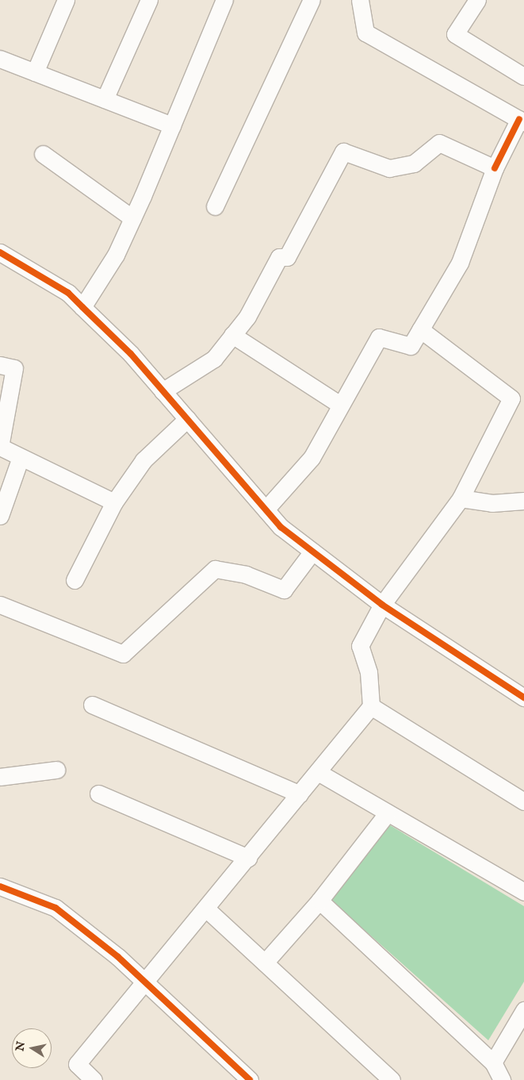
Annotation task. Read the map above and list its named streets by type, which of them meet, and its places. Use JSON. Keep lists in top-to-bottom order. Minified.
{"north":"left"}
